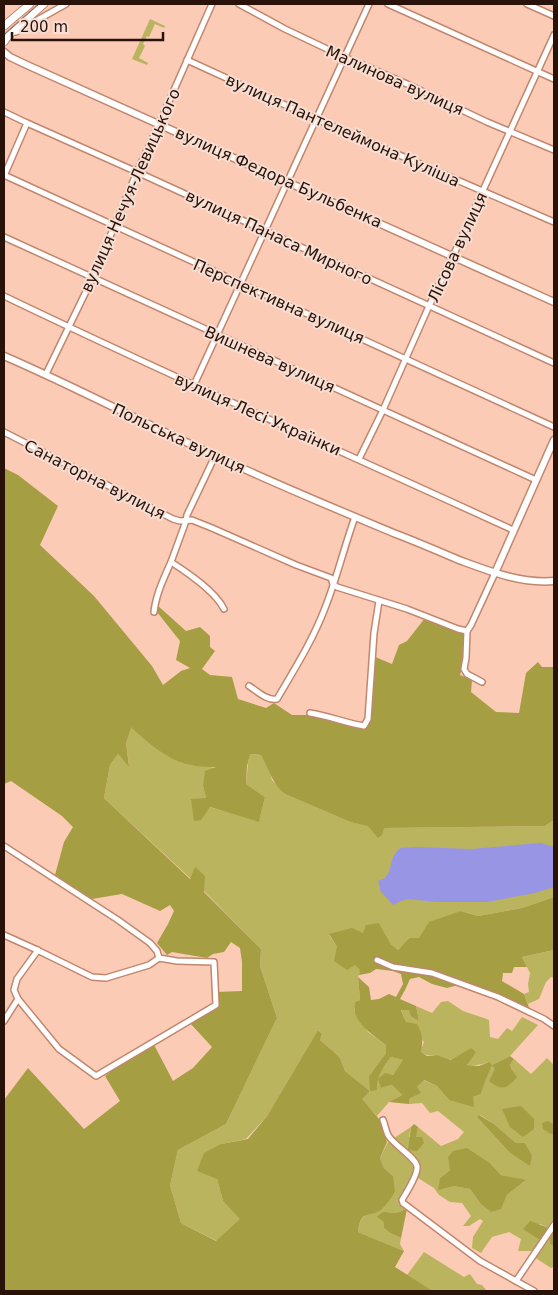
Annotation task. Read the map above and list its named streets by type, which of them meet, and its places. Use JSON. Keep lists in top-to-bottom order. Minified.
{"streets":{"street":["Малинова вулиця","вулиця Пантелеймона Куліша","вулиця Федора Бульбенка","вулиця Нечуя-Левицького","вулиця Панаса Мирного","Лісова вулиця","Перспективна вулиця","Вишнева вулиця","вулиця Лесі Українки","Польська вулиця","Санаторна вулиця"]},"crossings":[["Малинова вулиця","Лісова вулиця"],["вулиця Пантелеймона Куліша","вулиця Нечуя-Левицького"],["вулиця Пантелеймона Куліша","Лісова вулиця"],["вулиця Федора Бульбенка","вулиця Нечуя-Левицького"],["вулиця Федора Бульбенка","Лісова вулиця"],["вулиця Нечуя-Левицького","вулиця Панаса Мирного"],["вулиця Нечуя-Левицького","Перспективна вулиця"],["вулиця Нечуя-Левицького","Вишнева вулиця"],["вулиця Нечуя-Левицького","вулиця Лесі Українки"],["вулиця Нечуя-Левицького","Польська вулиця"],["вулиця Панаса Мирного","Лісова вулиця"],["Лісова вулиця","Перспективна вулиця"],["Лісова вулиця","Вишнева вулиця"],["Лісова вулиця","вулиця Лесі Українки"]],"scale_bar":"200 m"}
